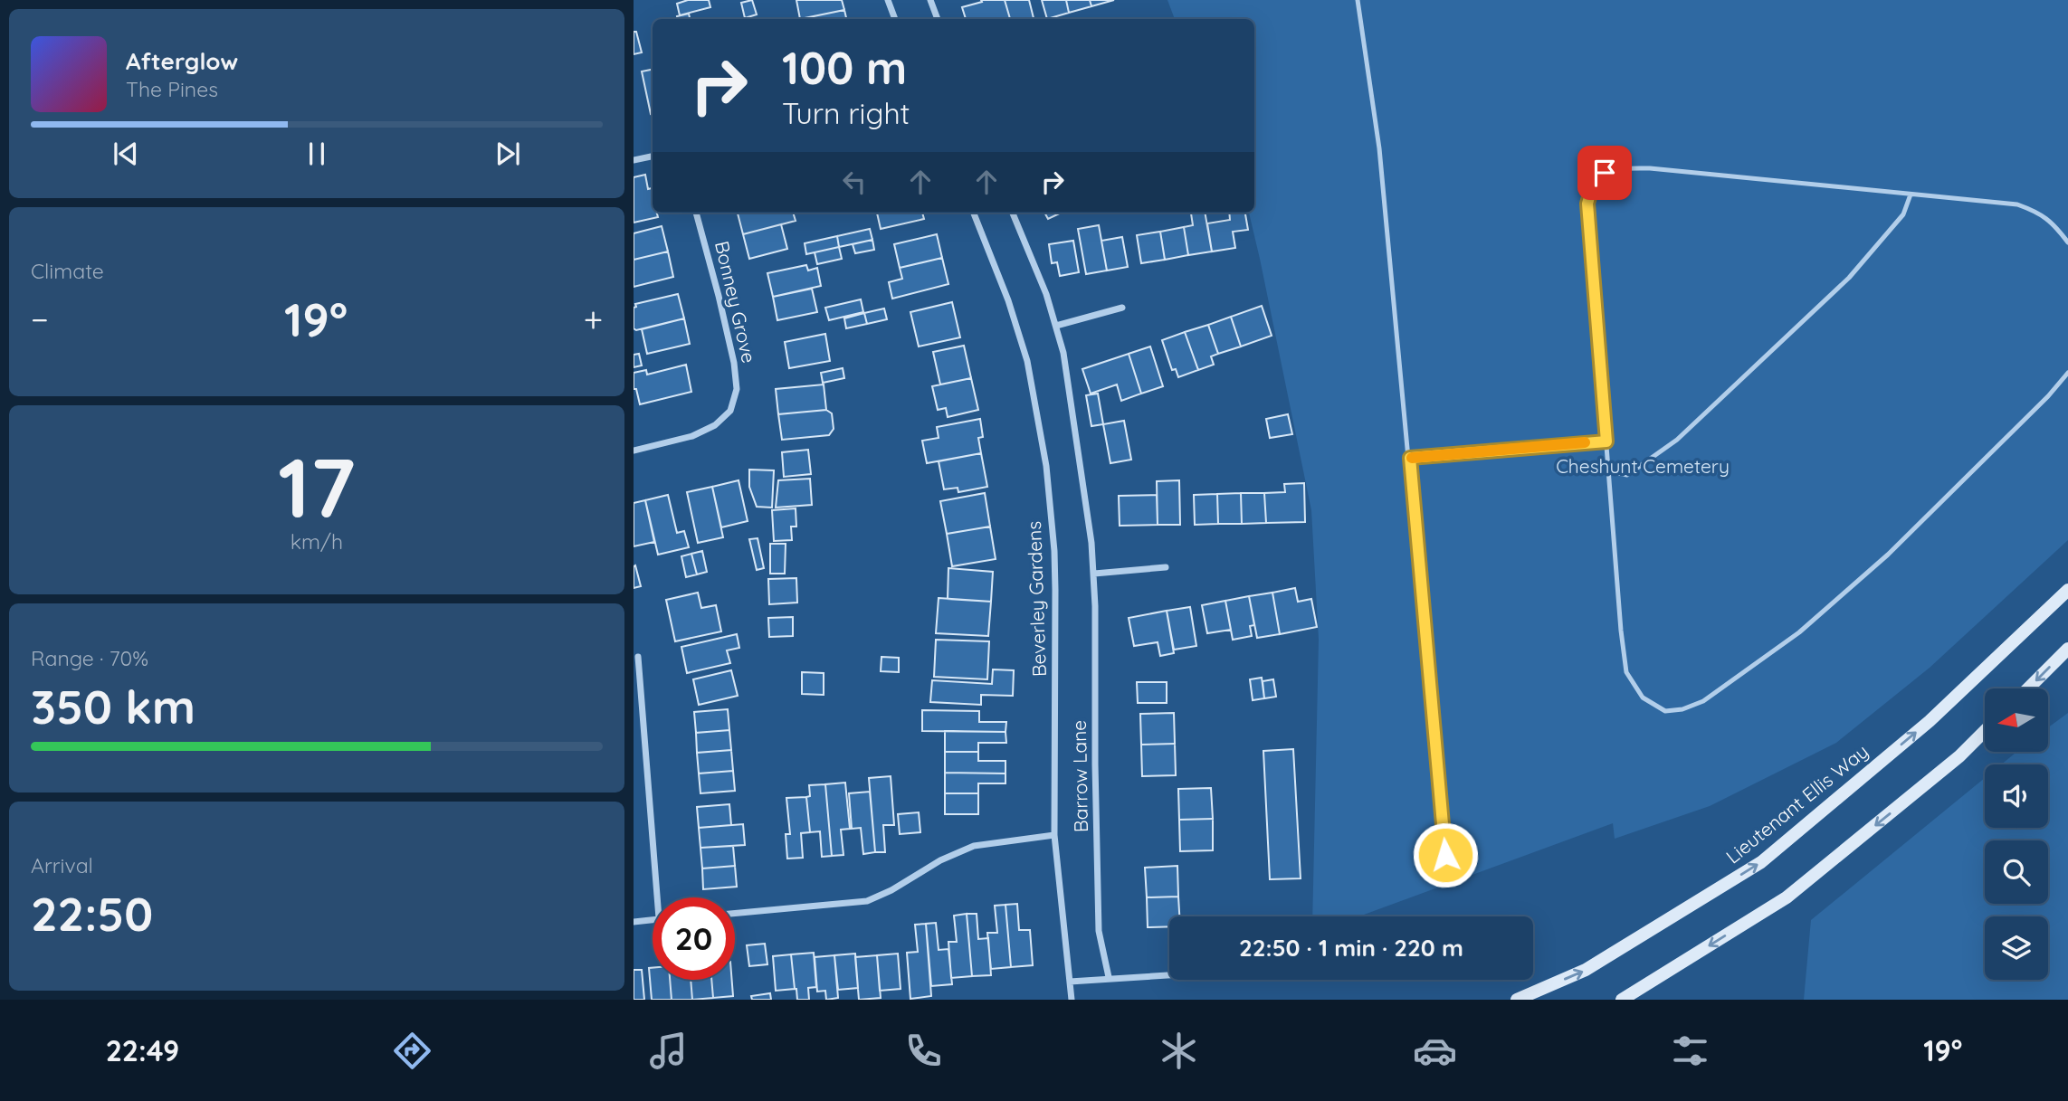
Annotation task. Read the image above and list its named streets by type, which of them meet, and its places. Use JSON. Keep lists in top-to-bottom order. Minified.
{"streets":{"main road":["Lieutenant Ellis Way"],"street":["Bonney Grove","Beverley Gardens","Barrow Lane"]},"parks":["Cheshunt Cemetery"],"north":"left","page":{"turn":["100 m","Turn right"],"song":["Afterglow","The Pines"],"tile":["Climate",["17","km/h"],["Range · 70%","350 km"],["Arrival","22:50"]],"heat":["−","19°","+"],"limit":"20","trip":"22:50 · 1 min · 220 m","tabs":["22:49","19°"]}}
